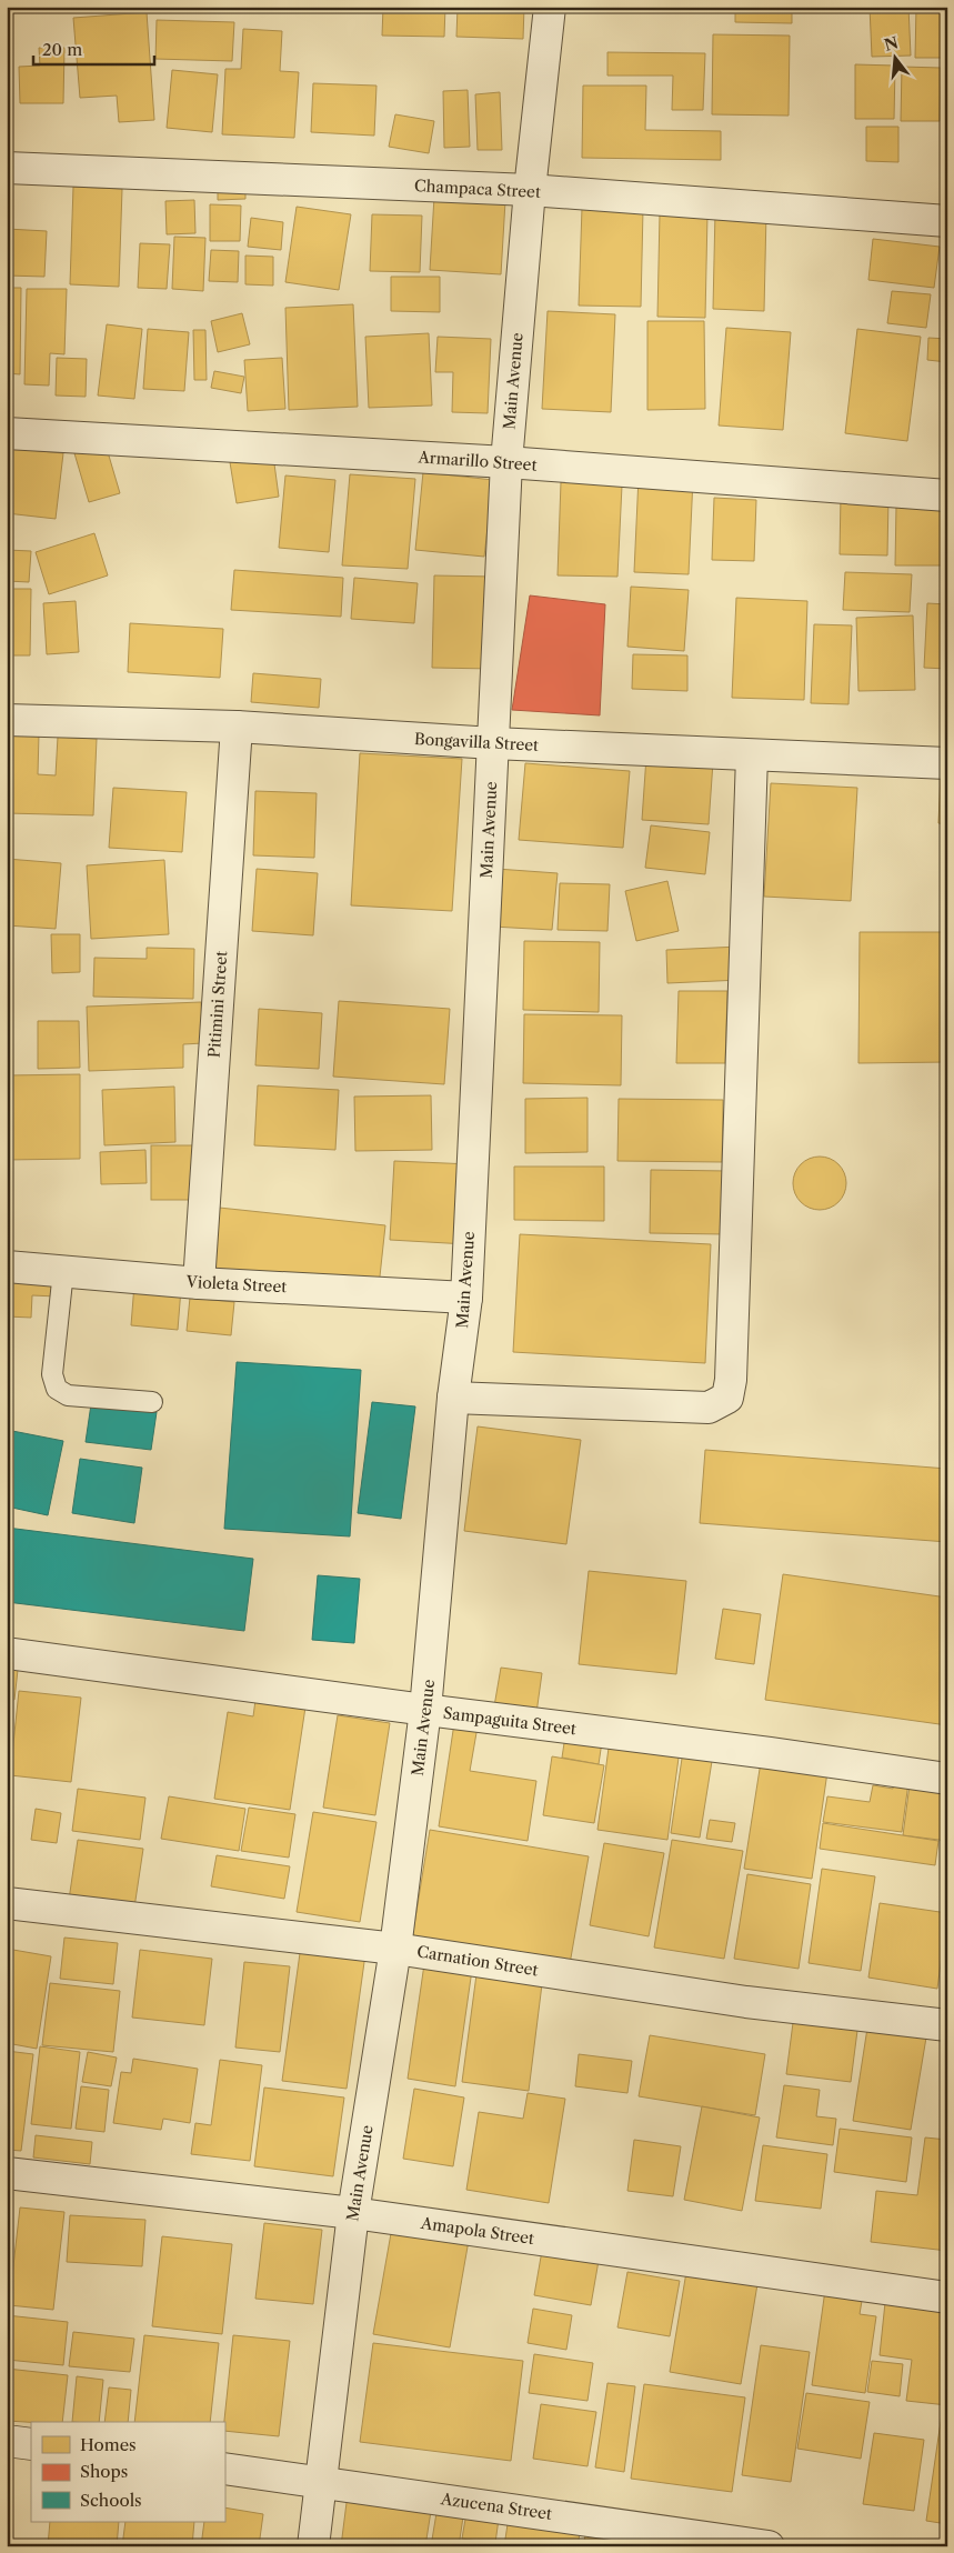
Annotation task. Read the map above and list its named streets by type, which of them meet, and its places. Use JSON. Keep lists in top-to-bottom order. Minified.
{"streets":{"street":["Champaca Street","Main Avenue","Armarillo Street","Bongavilla Street","Pitimini Street","Violeta Street","Sampaguita Street","Carnation Street","Amapola Street","Azucena Street"]},"crossings":[["Champaca Street","Main Avenue"],["Main Avenue","Armarillo Street"],["Main Avenue","Bongavilla Street"],["Main Avenue","Violeta Street"],["Main Avenue","Sampaguita Street"],["Main Avenue","Carnation Street"],["Main Avenue","Amapola Street"],["Main Avenue","Azucena Street"],["Bongavilla Street","Pitimini Street"],["Pitimini Street","Violeta Street"]],"legend":["Homes","Shops","Schools"],"scale_bar":"20 m","north":"top"}
